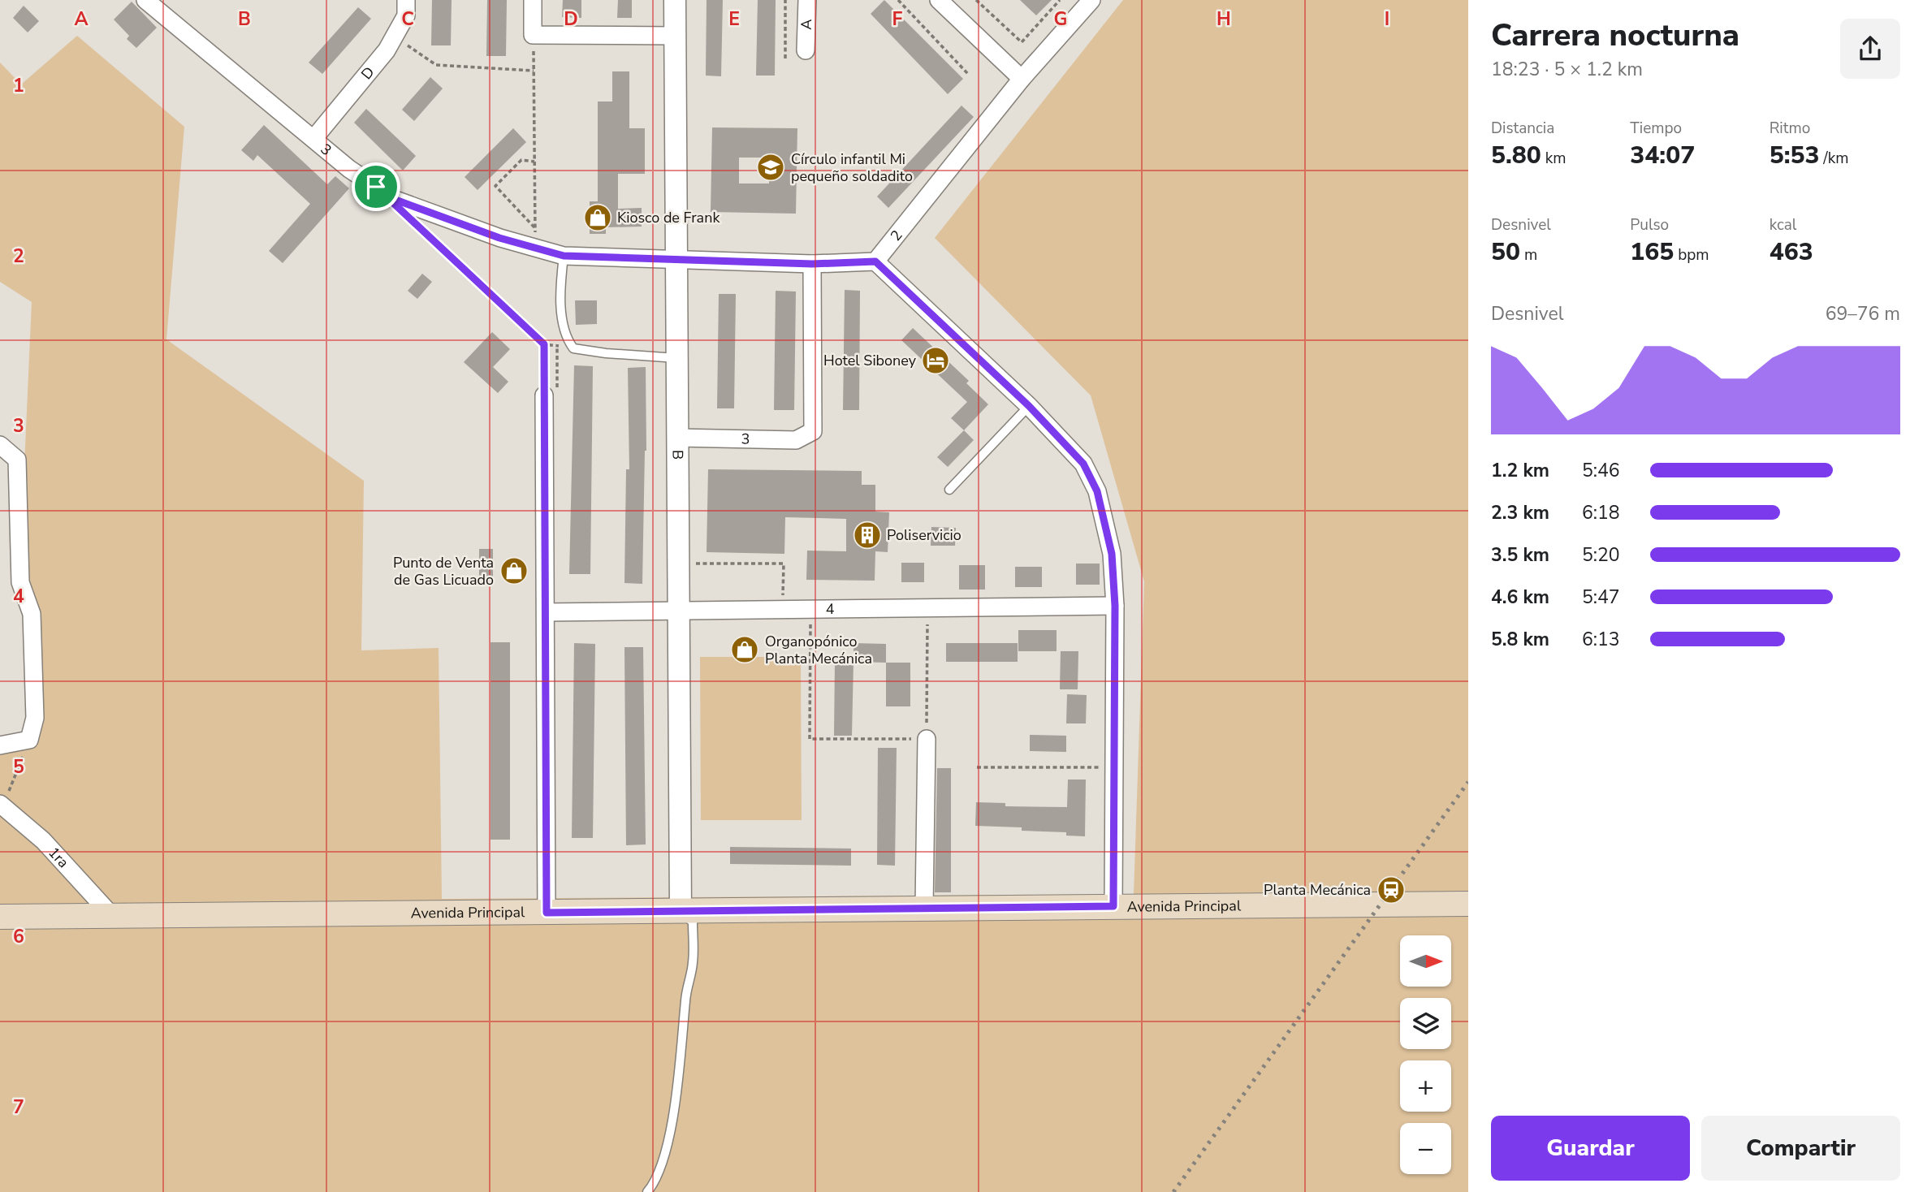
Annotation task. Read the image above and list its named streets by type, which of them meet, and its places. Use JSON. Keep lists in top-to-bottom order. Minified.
{"streets":{"main road":["Avenida Principal"],"street":["A","D","3","2","B","4","1ra"]},"crossings":[["D","3"],["3","B"],["B","4"],["B","Avenida Principal"],["1ra","Avenida Principal"]],"places":{"school or university":["Círculo infantil Mi pequeño soldadito"],"shop":["Kiosco de Frank","Punto de Venta de Gas Licuado","Organopónico Planta Mecánica"],"hotel":["Hotel Siboney"],"building":["Poliservicio"],"station":["Planta Mecánica"]},"north":"right","page":{"heading":["Carrera nocturna","18:23 · 5 × 1.2 km"],"stats":[["Distancia","5.80 km"],["Tiempo","34:07"],["Ritmo","5:53 /km"],["Desnivel","50 m"],["Pulso","165 bpm"],["kcal","463"]],"chart":["Desnivel","69–76 m"],"list":[{"name":"1.2 km","note":"5:46"},{"name":"2.3 km","note":"6:18"},{"name":"3.5 km","note":"5:20"},{"name":"4.6 km","note":"5:47"},{"name":"5.8 km","note":"6:13"}],"map_buttons":["+","−"],"buttons":["Guardar","Compartir"]},"grid":{"columns":["A","B","C","D","E","F","G","H","I"],"rows":["1","2","3","4","5","6","7"]}}
